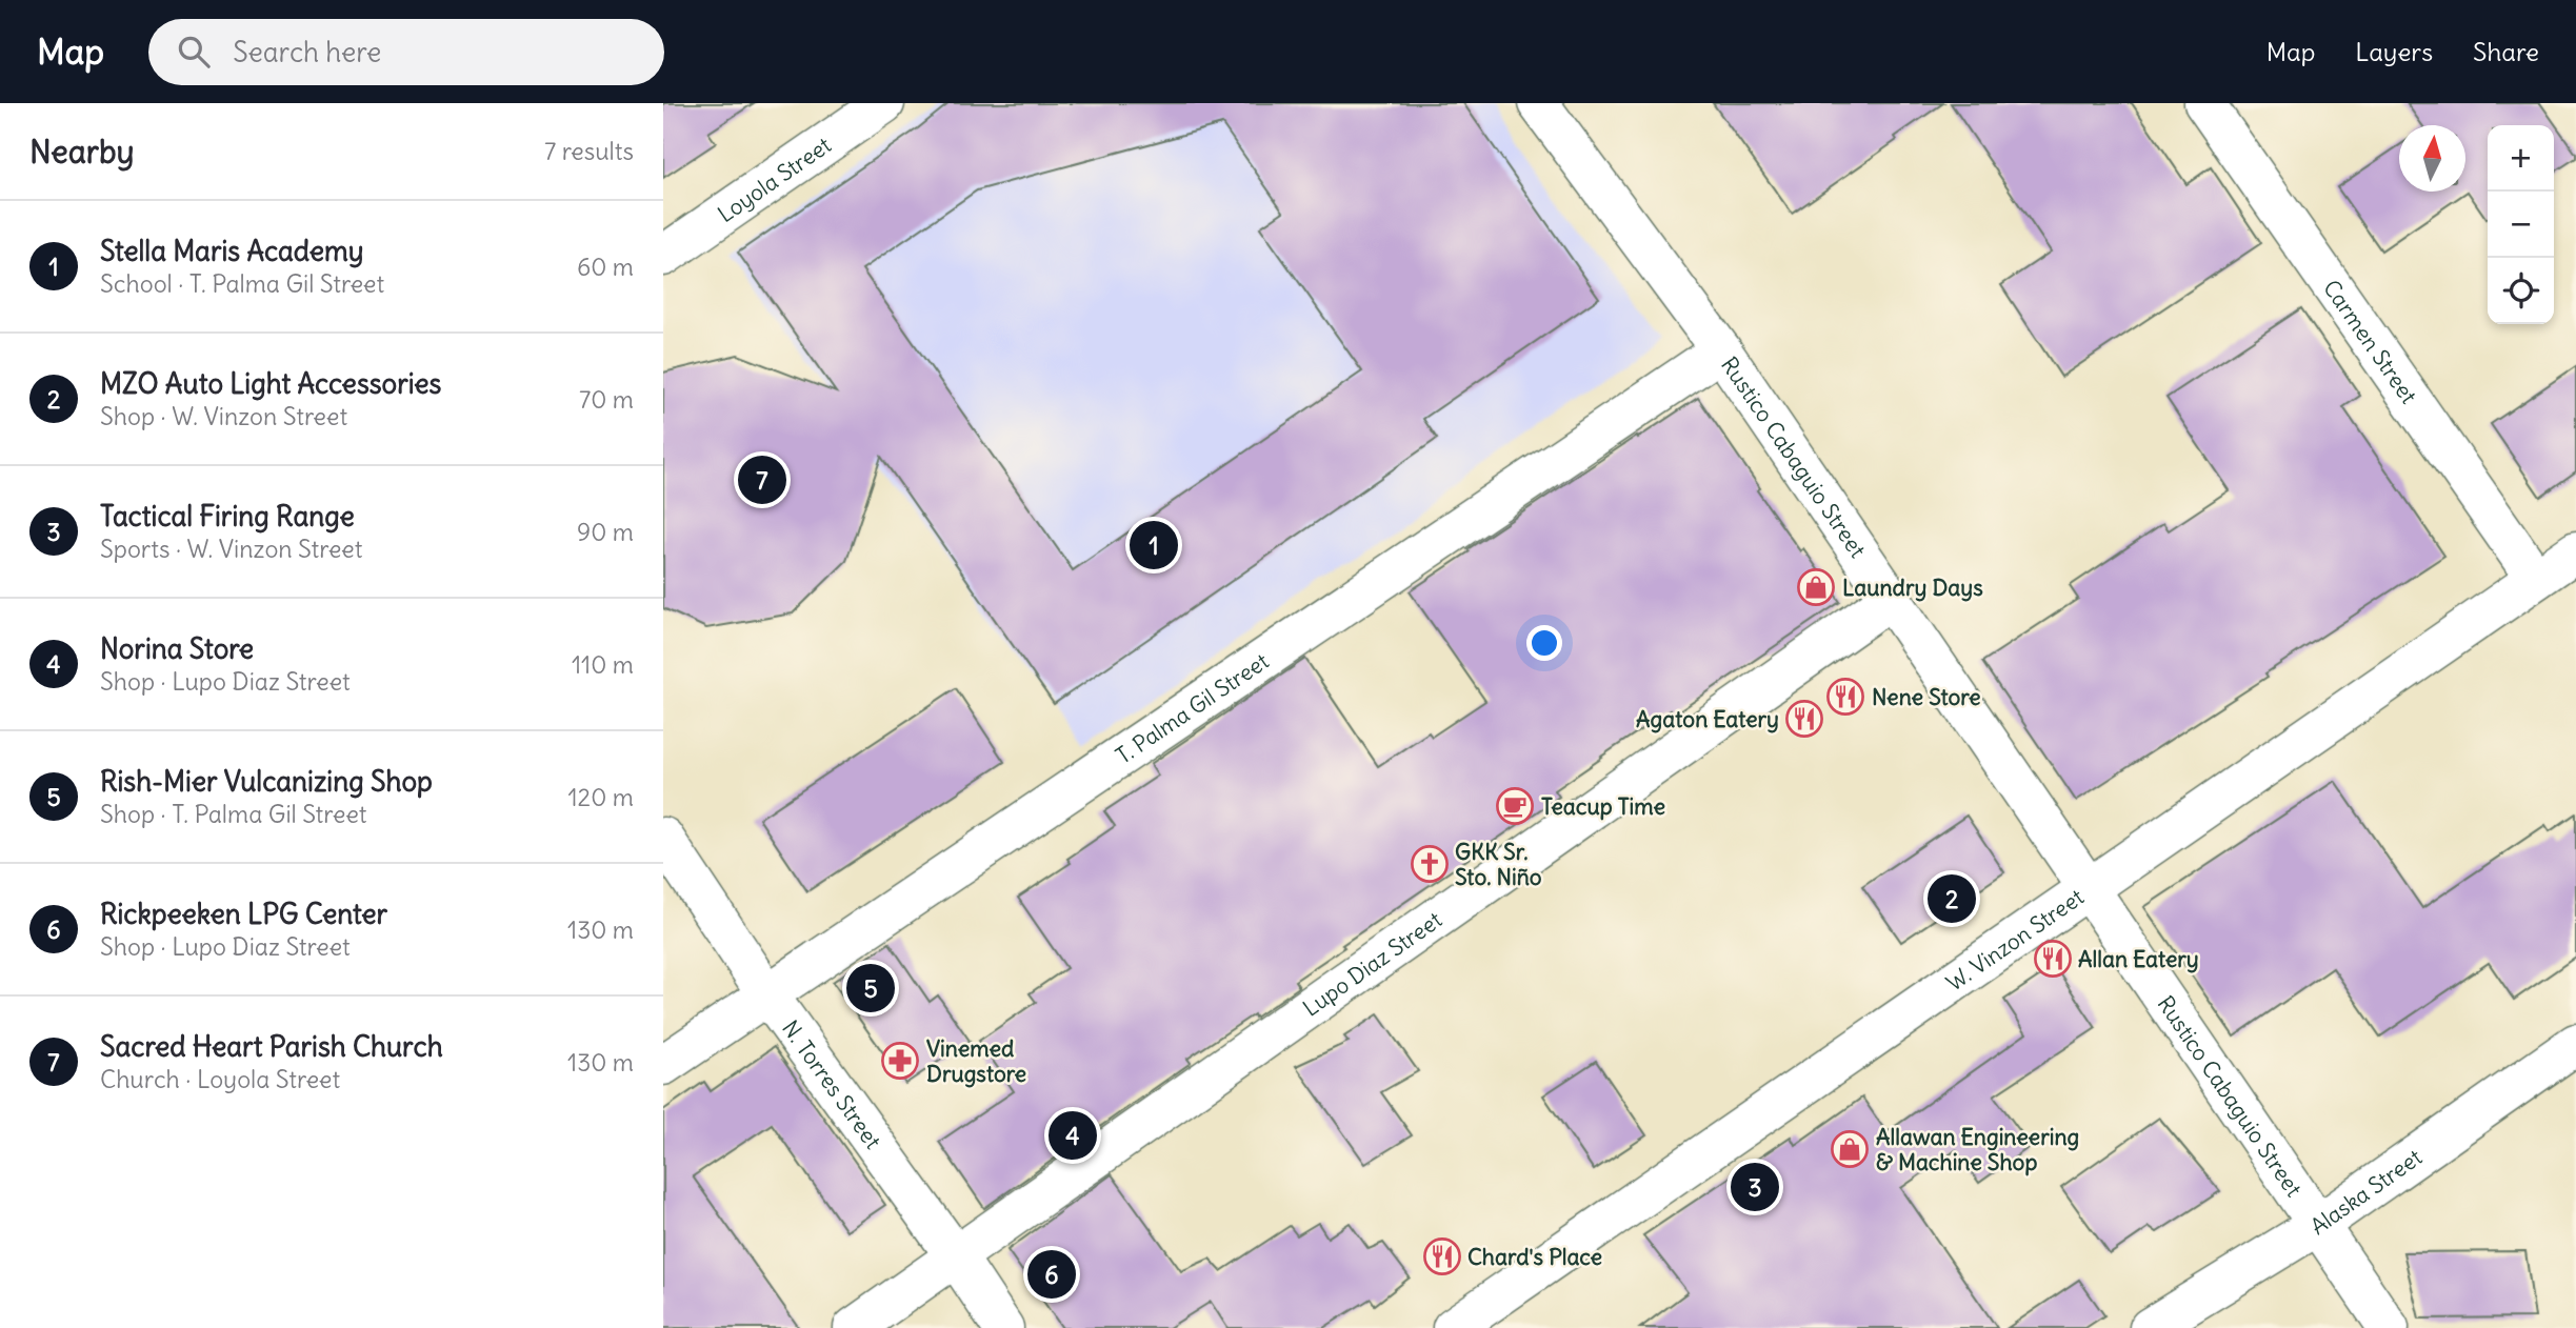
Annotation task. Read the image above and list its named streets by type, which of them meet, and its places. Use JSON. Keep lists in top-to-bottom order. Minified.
{"streets":{"street":["Loyola Street","Carmen Street","Rustico Cabaguio Street","T. Palma Gil Street","W. Vinzon Street","Lupo Diaz Street","N. Torres Street","Alaska Street"]},"crossings":[["Carmen Street","W. Vinzon Street"],["Rustico Cabaguio Street","T. Palma Gil Street"],["Rustico Cabaguio Street","W. Vinzon Street"],["Rustico Cabaguio Street","Lupo Diaz Street"],["Rustico Cabaguio Street","Alaska Street"],["T. Palma Gil Street","N. Torres Street"],["Lupo Diaz Street","N. Torres Street"]],"places":{"shop":["Laundry Days","Allawan Engineering & Machine Shop"],"restaurant":["Nene Store","Agaton Eatery","Allan Eatery","Chard's Place"],"cafe":["Teacup Time"],"church":["GKK Sr. Sto. Niño"],"pharmacy":["Vinemed Drugstore"]},"north":"top","page":{"header":"Map","search":"Search here","nav":["Map","Layers","Share"],"heading":["Nearby","7 results"],"map_buttons":["+","−"],"list":[{"mark":"1","name":"Stella Maris Academy","note":"School · T. Palma Gil Street","value":"60 m"},{"mark":"2","name":"MZO Auto Light Accessories","note":"Shop · W. Vinzon Street","value":"70 m"},{"mark":"3","name":"Tactical Firing Range","note":"Sports · W. Vinzon Street","value":"90 m"},{"mark":"4","name":"Norina Store","note":"Shop · Lupo Diaz Street","value":"110 m"},{"mark":"5","name":"Rish-Mier Vulcanizing Shop","note":"Shop · T. Palma Gil Street","value":"120 m"},{"mark":"6","name":"Rickpeeken LPG Center","note":"Shop · Lupo Diaz Street","value":"130 m"},{"mark":"7","name":"Sacred Heart Parish Church","note":"Church · Loyola Street","value":"130 m"}],"pins":["7","1","2","5","4","3","6"]}}
